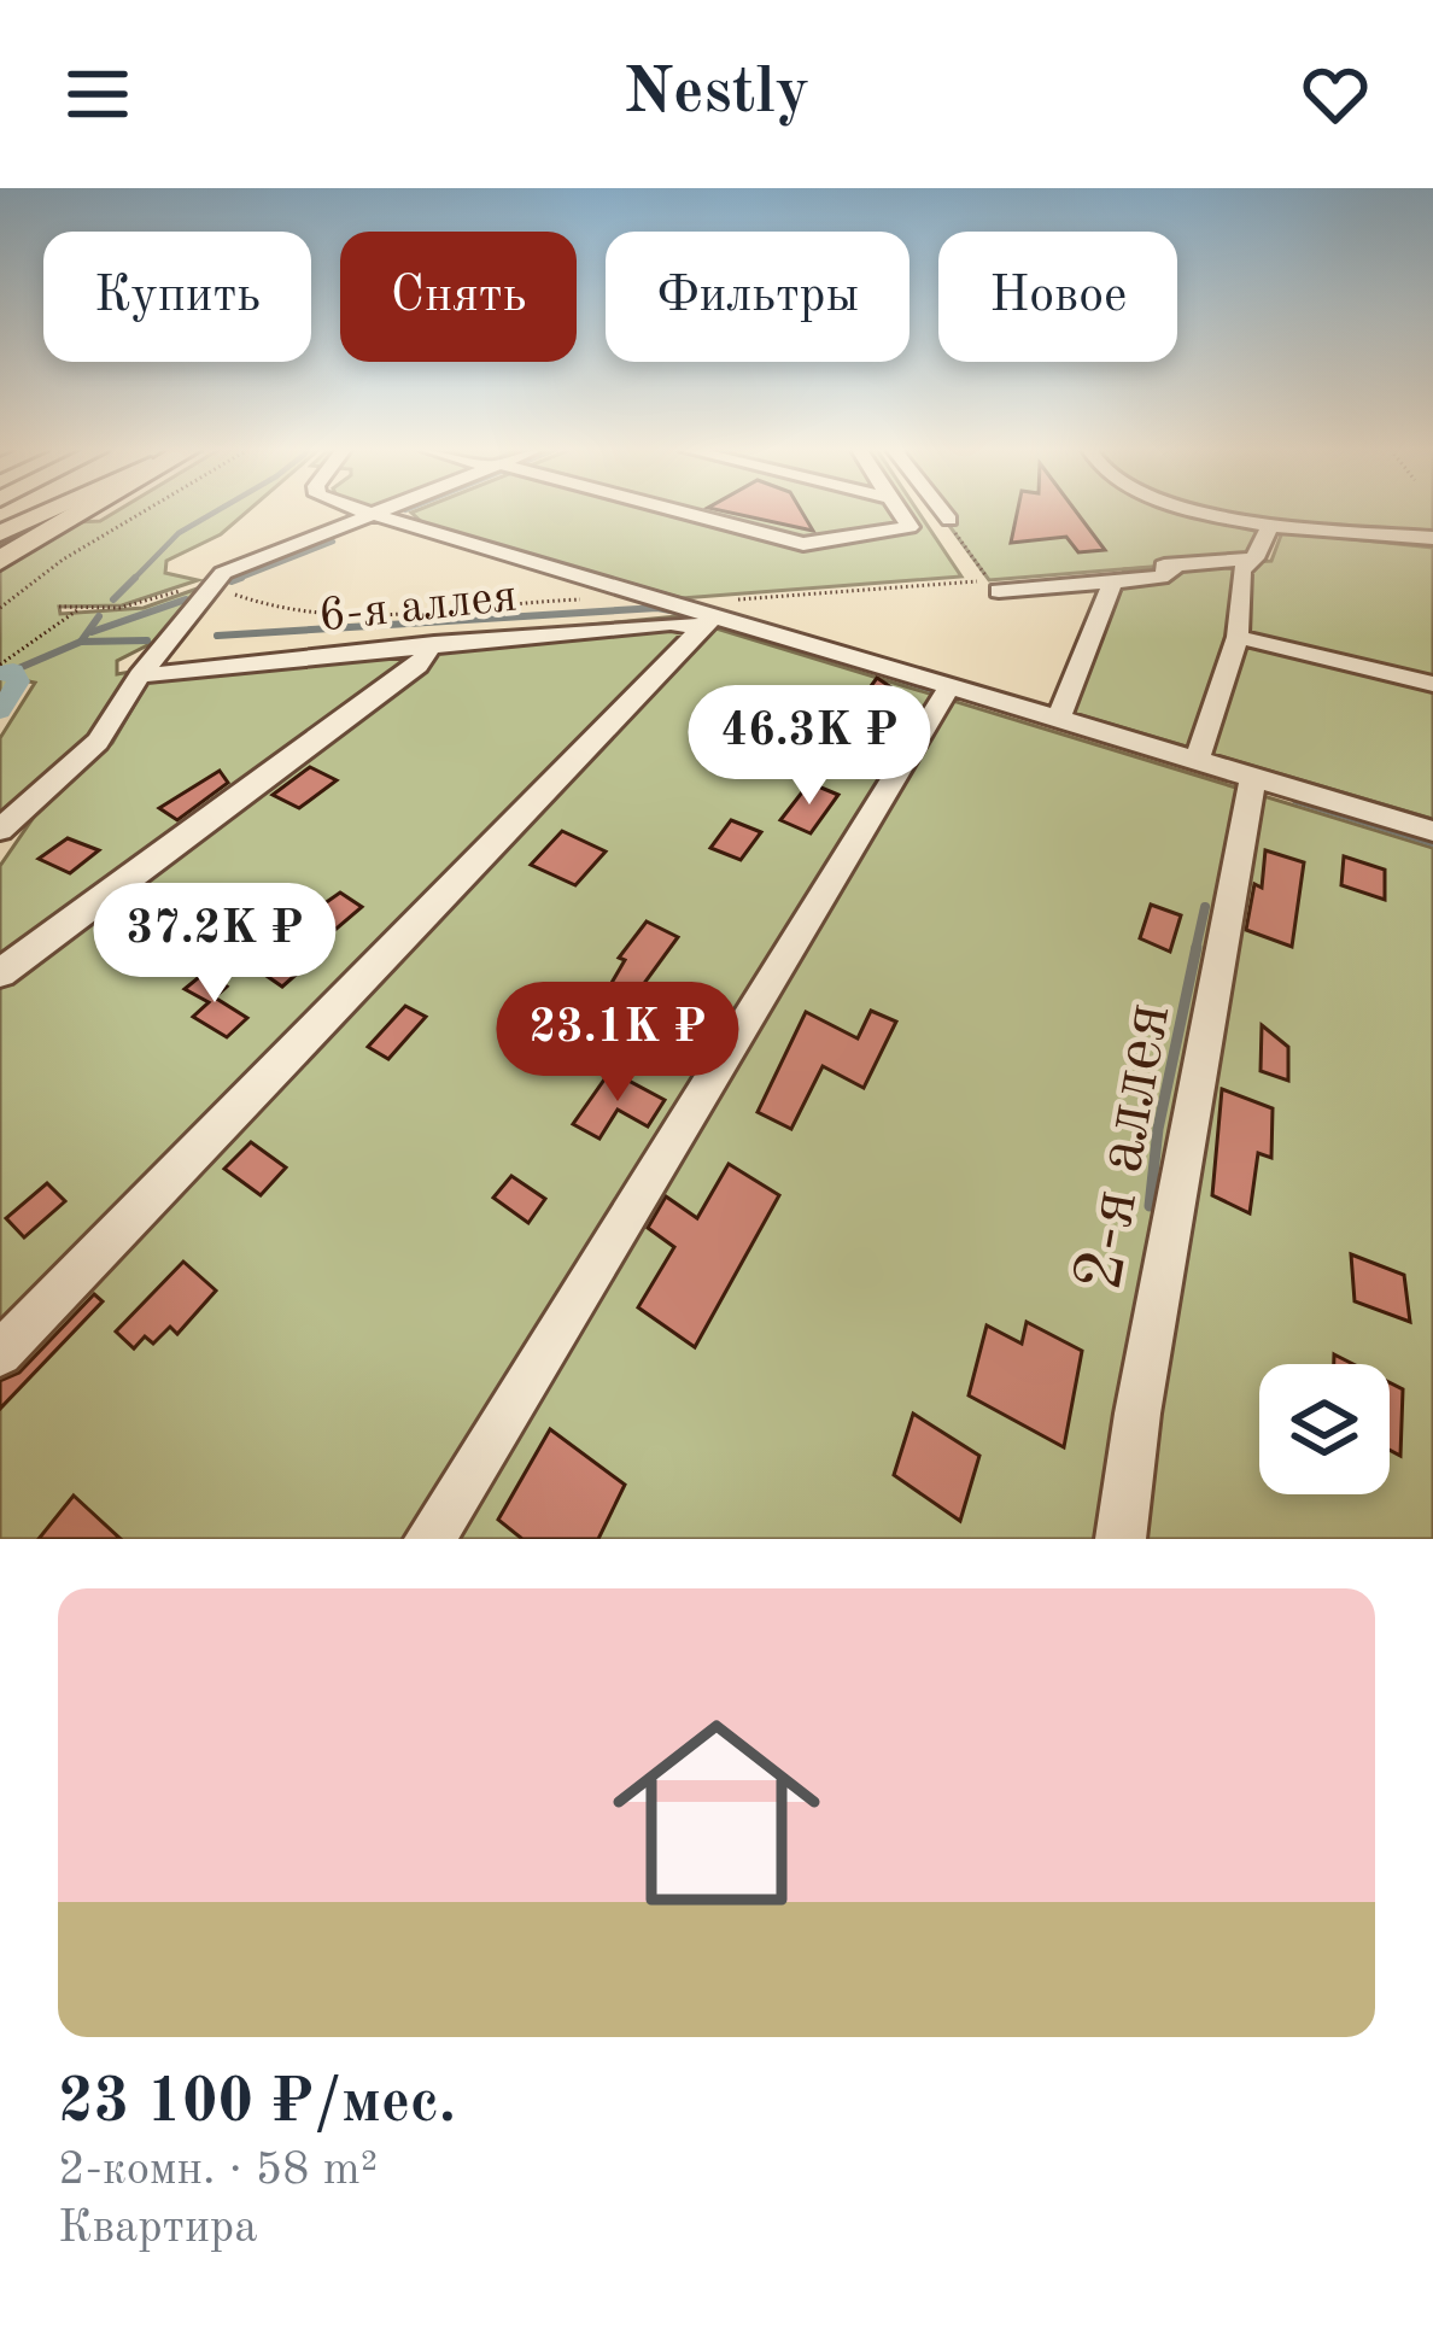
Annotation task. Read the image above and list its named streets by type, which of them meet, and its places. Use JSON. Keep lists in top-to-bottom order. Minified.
{"streets":{"street":["6-я аллея","2-я аллея"]},"page":{"header":"Nestly","chip":["Купить","Снять","Фильтры","Новое"],"price":["46.3K ₽","37.2K ₽","23.1K ₽"],"list":[{"name":"23 100 ₽/мес.","note":"2-комн. · 58 m² · Квартира"}]}}
